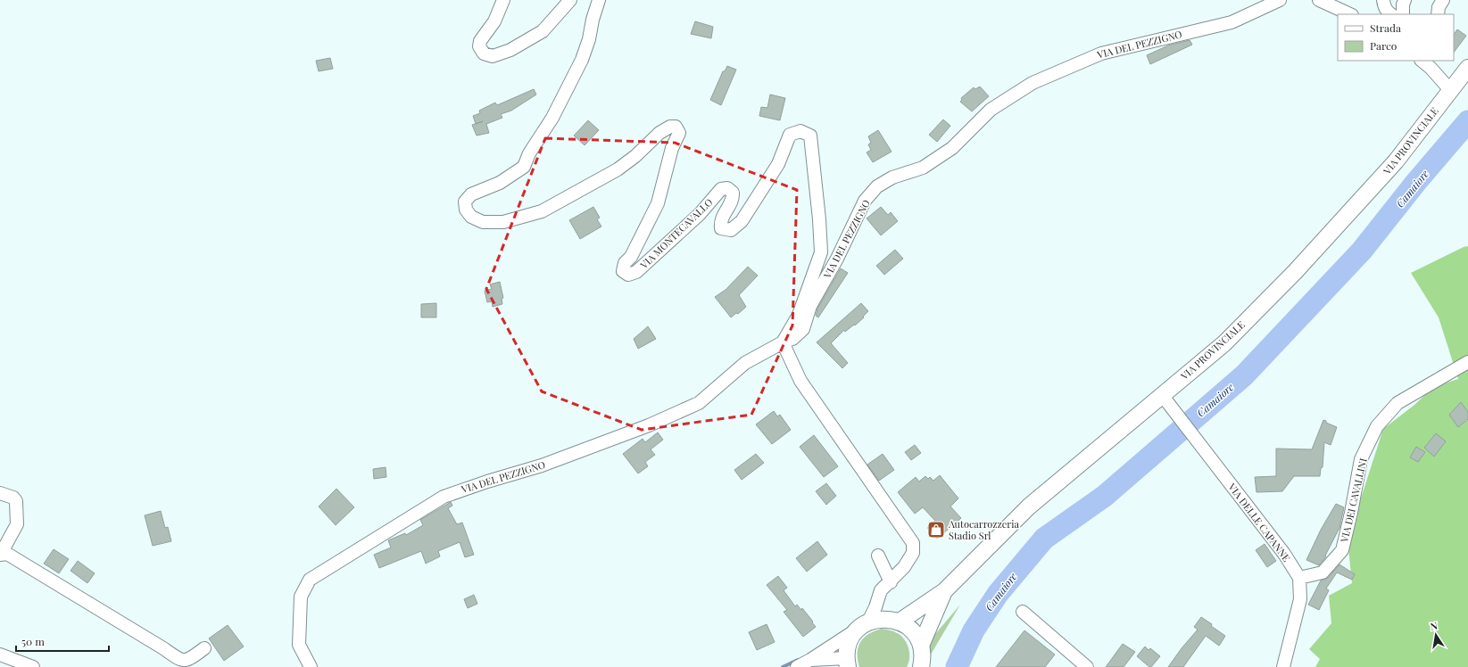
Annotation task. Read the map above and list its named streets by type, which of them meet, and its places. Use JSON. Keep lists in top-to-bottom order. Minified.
{"streets":{"main road":["VIA PROVINCIALE"],"street":["VIA DEL PEZZIGNO","VIA MONTECAVALLO","VIA DEI CAVALLINI","VIA DELLE CAPANNE"]},"crossings":[["VIA DEL PEZZIGNO","VIA MONTECAVALLO"],["VIA PROVINCIALE","VIA DELLE CAPANNE"],["VIA DEI CAVALLINI","VIA DELLE CAPANNE"]],"water":["Camaiore"],"places":{"shop":["Autocarrozzeria Stadio Srl"]},"legend":["Strada","Parco"],"scale_bar":"50 m","north":"top"}
